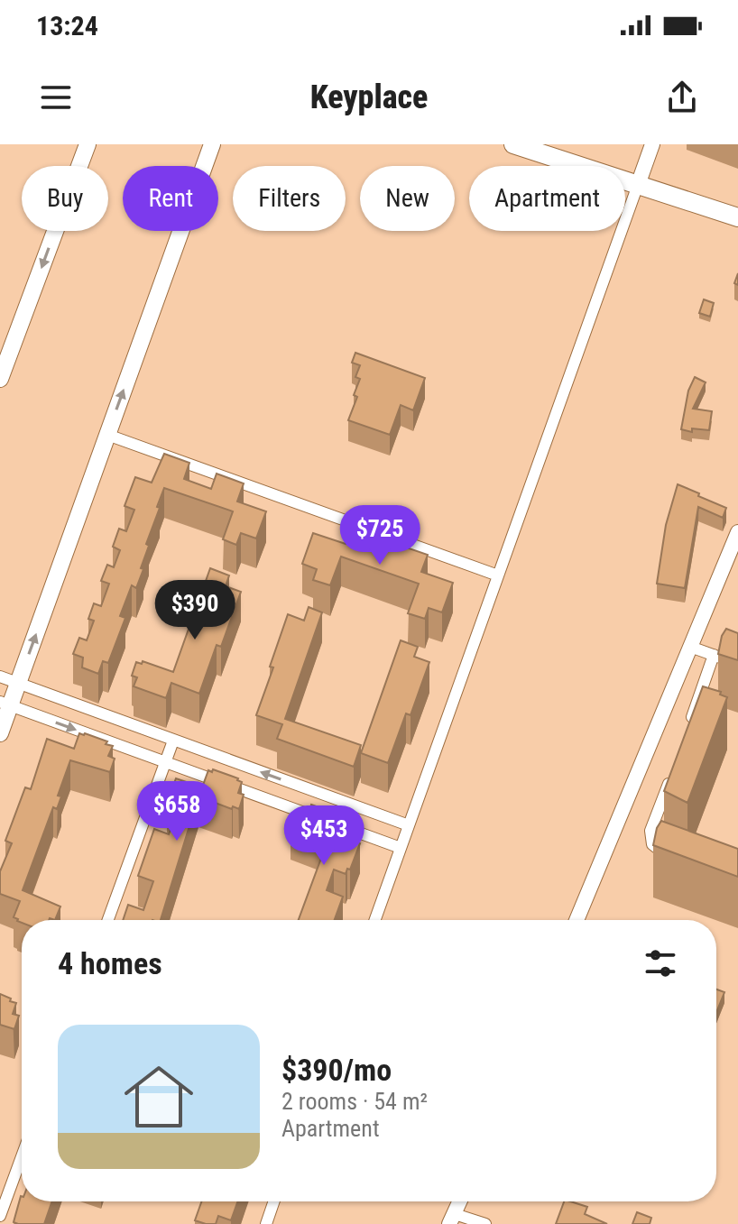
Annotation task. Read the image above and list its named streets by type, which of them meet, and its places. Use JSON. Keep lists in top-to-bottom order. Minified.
{"page":{"status":"13:24","header":"Keyplace","chip":["Buy","Rent","Filters","New","Apartment"],"price":["$725","$390","$658","$453"],"heading":"4 homes","list":[{"name":"$390/mo","note":"2 rooms · 54 m² · Apartment"}]}}
